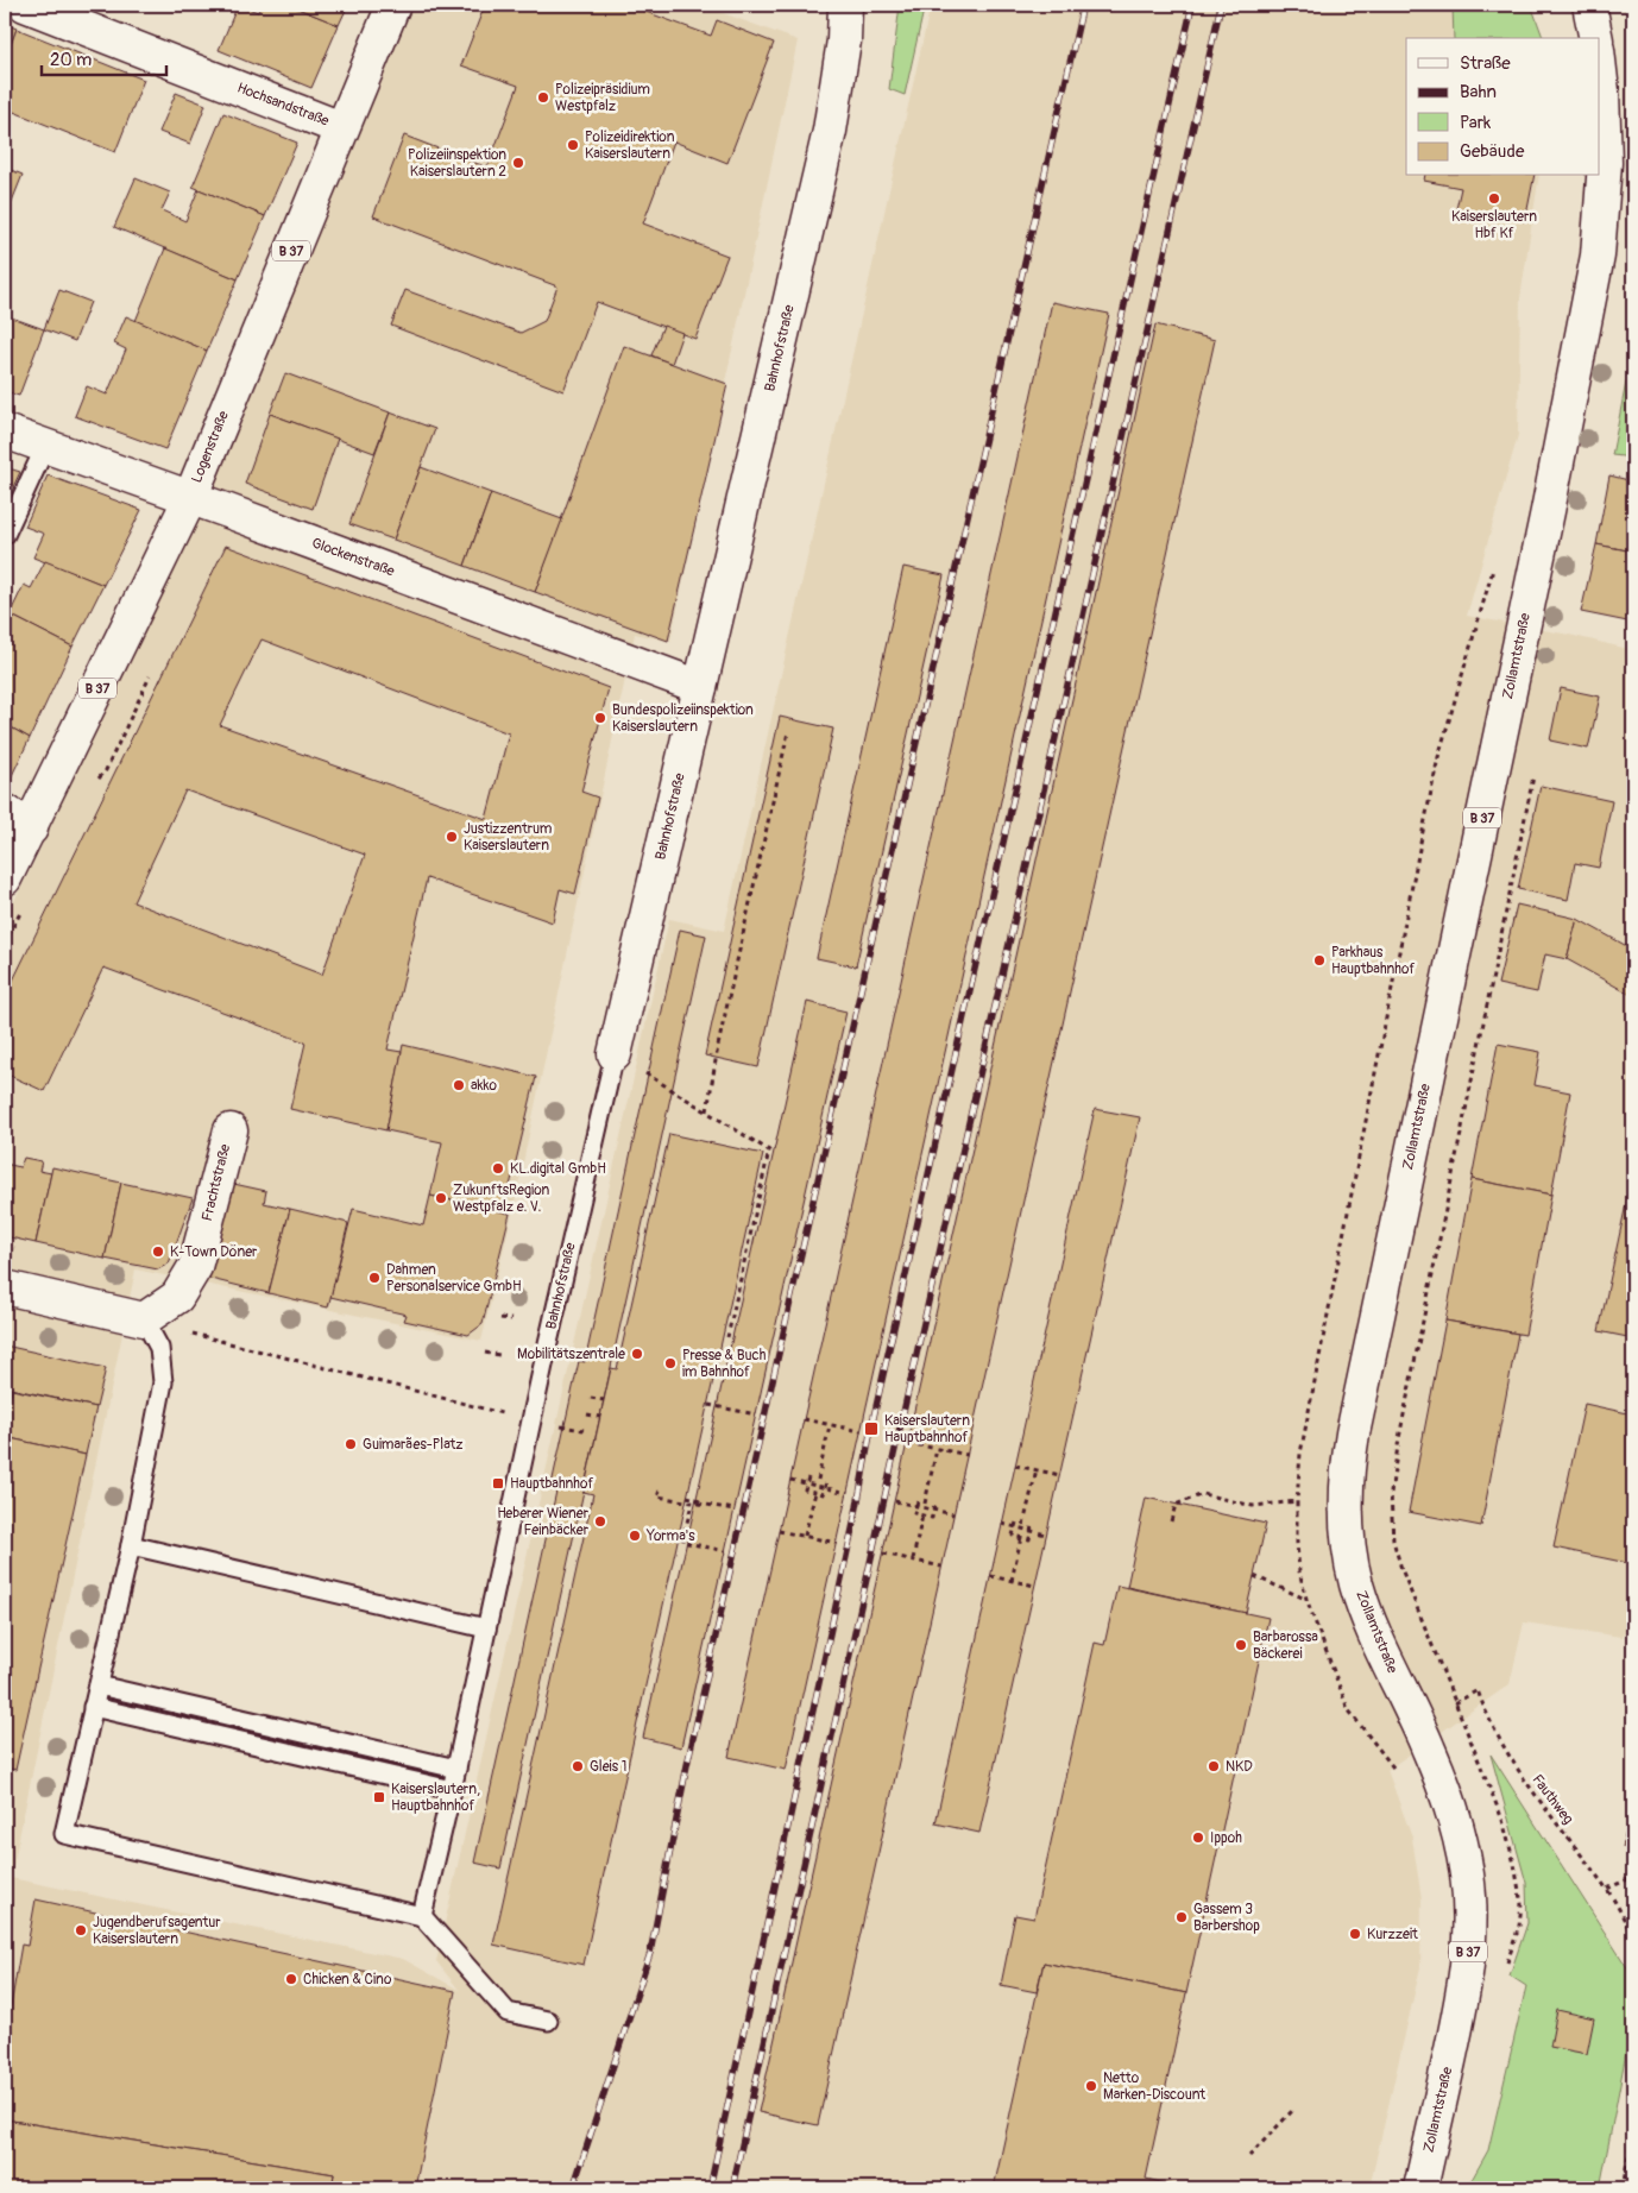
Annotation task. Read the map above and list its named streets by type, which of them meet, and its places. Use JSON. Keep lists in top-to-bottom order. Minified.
{"streets":{"main road":["Hochsandstraße","B 37","Bahnhofstraße","Logenstraße","Glockenstraße","Zollamtstraße","Frachtstraße"],"path":["Fauthweg"]},"crossings":[["Hochsandstraße","Logenstraße"],["Bahnhofstraße","Glockenstraße"],["Logenstraße","Glockenstraße"]],"places":{"other":["Polizeipräsidium Westpfalz","Polizeidirektion Kaiserslautern","Polizeiinspektion Kaiserslautern 2","Kaiserslautern Hbf Kf","Bundespolizeiinspektion Kaiserslautern","Justizzentrum Kaiserslautern","Parkhaus Hauptbahnhof","akko","KL.digital GmbH","ZukunftsRegion Westpfalz e. V.","K-Town Döner","Dahmen Personalservice GmbH","Mobilitätszentrale","Presse & Buch im Bahnhof","Guimarães-Platz","Heberer Wiener Feinbäcker","Yorma's","Barbarossa Bäckerei","Gleis 1","NKD","Ippoh","Gassem 3 Barbershop","Jugendberufsagentur Kaiserslautern","Kurzzeit","Chicken & Cino","Netto Marken-Discount"],"transit":["Kaiserslautern Hauptbahnhof","Hauptbahnhof","Kaiserslautern, Hauptbahnhof"]},"legend":["Straße","Bahn","Park","Gebäude"],"scale_bar":"20 m"}
